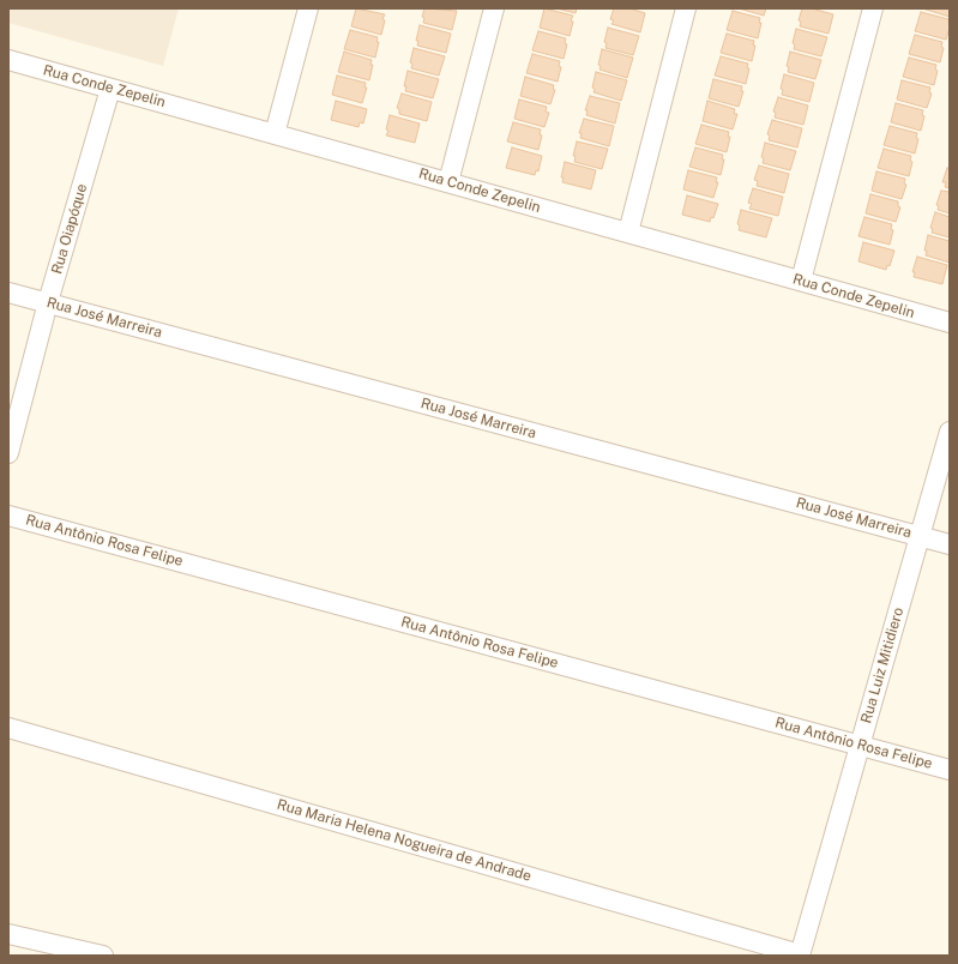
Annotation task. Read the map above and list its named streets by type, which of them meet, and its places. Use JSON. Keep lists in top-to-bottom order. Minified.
{"streets":{"street":["Rua Conde Zepelin","Rua Oiapóque","Rua José Marreira","Rua Antônio Rosa Felipe","Rua Luiz Mitidiero","Rua Maria Helena Nogueira de Andrade"]},"crossings":[["Rua Conde Zepelin","Rua Oiapóque"],["Rua Oiapóque","Rua José Marreira"],["Rua José Marreira","Rua Luiz Mitidiero"],["Rua Antônio Rosa Felipe","Rua Luiz Mitidiero"],["Rua Luiz Mitidiero","Rua Maria Helena Nogueira de Andrade"]]}
